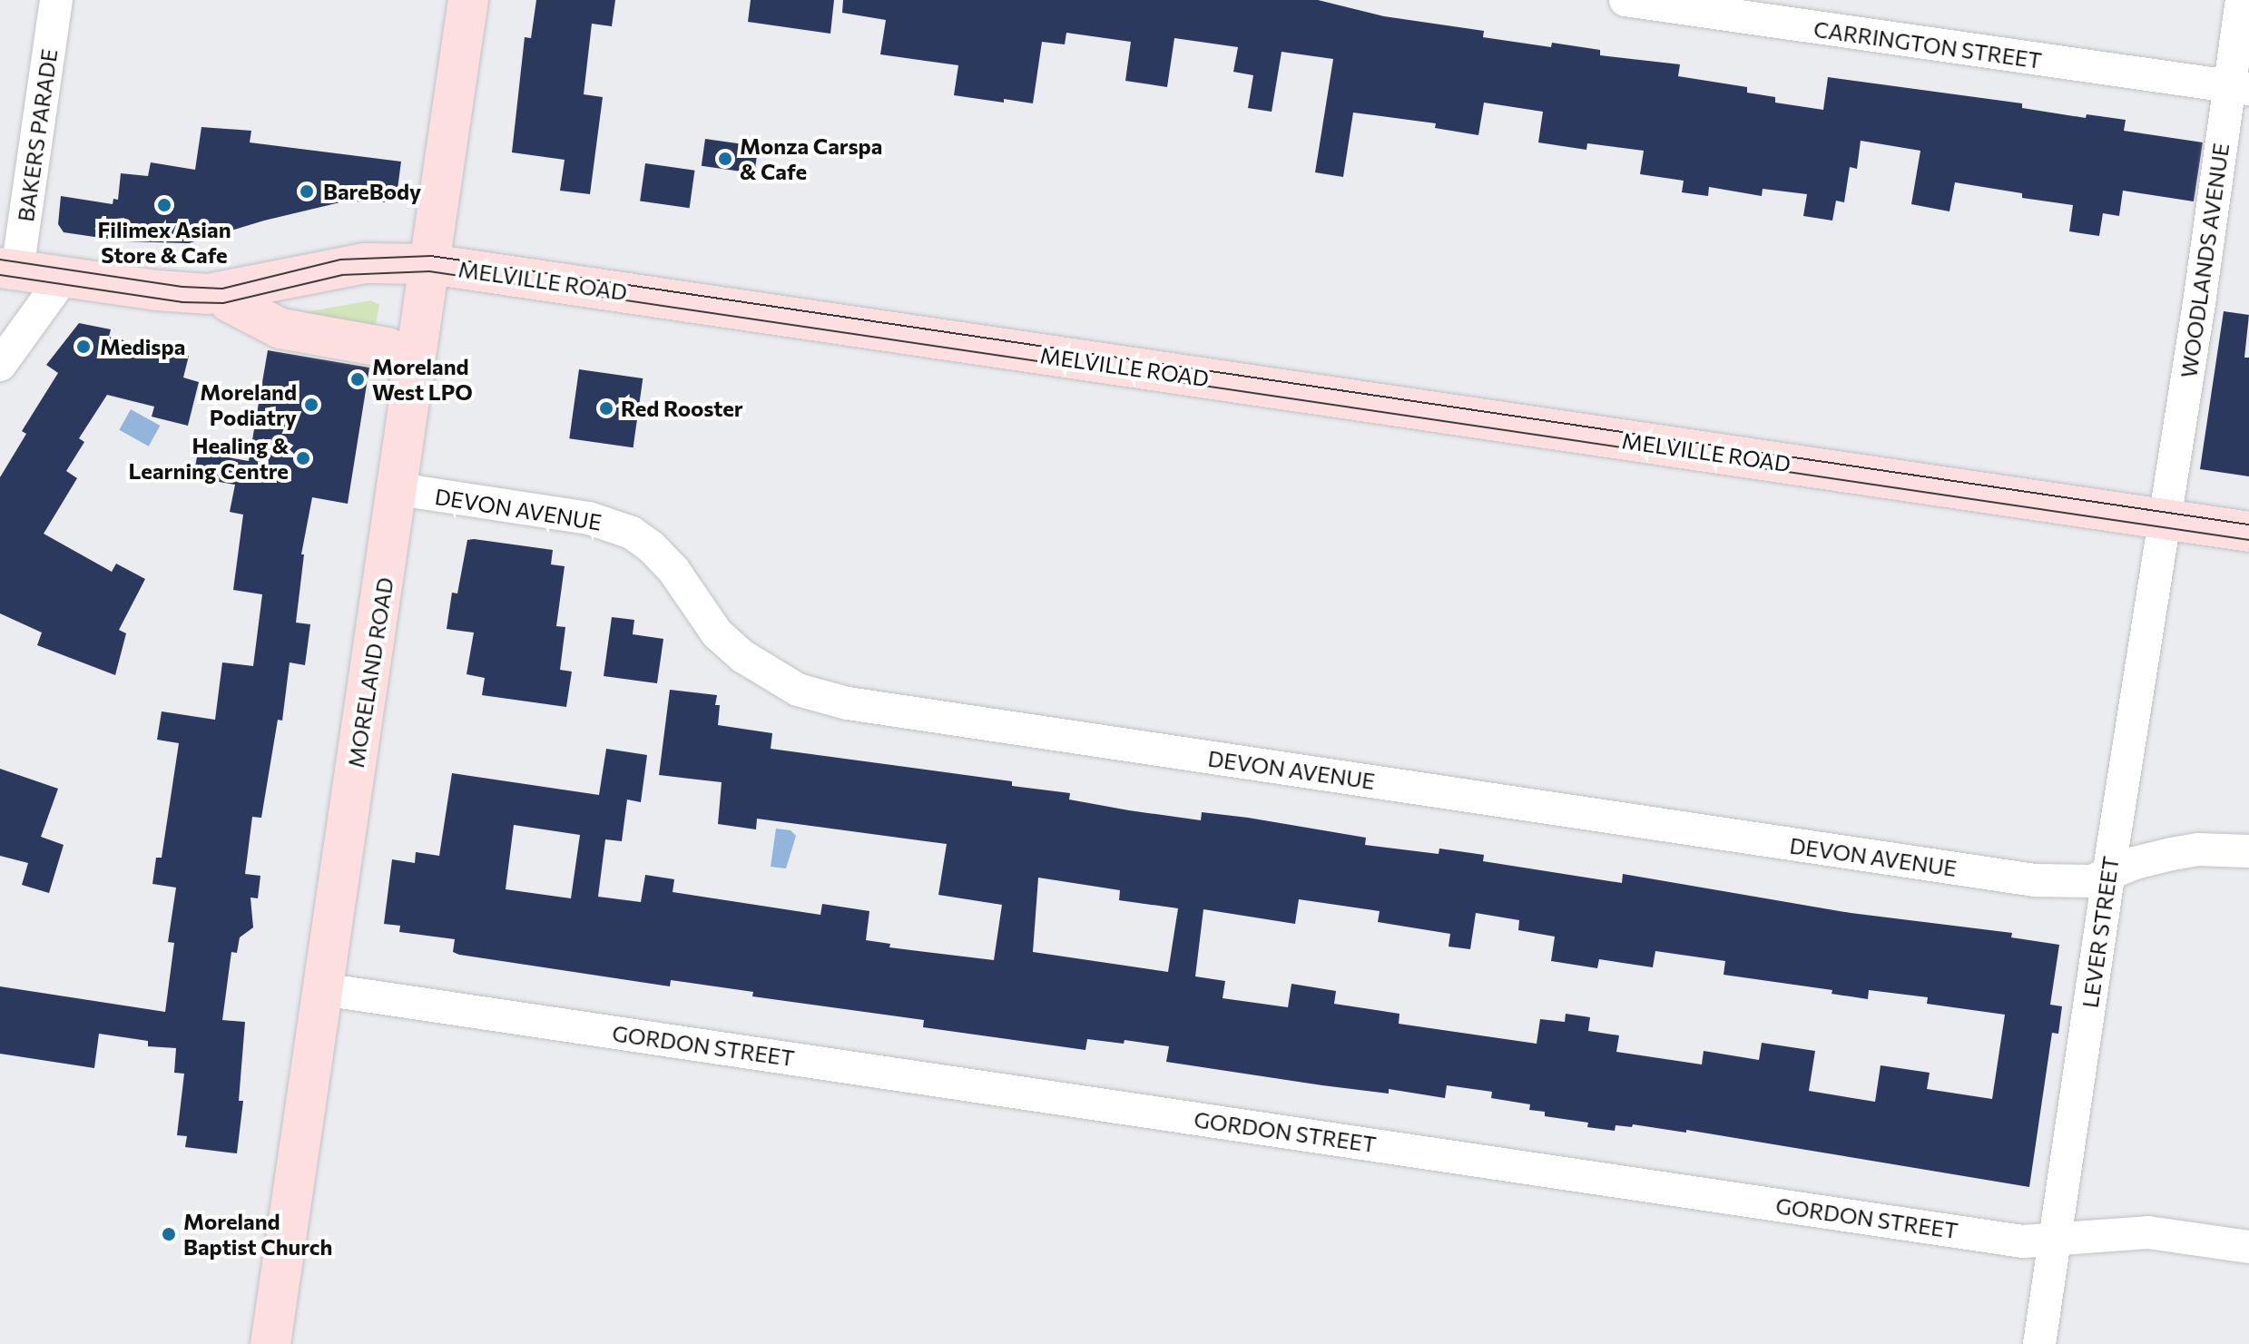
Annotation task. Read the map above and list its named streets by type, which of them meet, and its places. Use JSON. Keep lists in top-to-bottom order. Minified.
{"streets":{"main road":["MELVILLE ROAD","MORELAND ROAD"],"street":["CARRINGTON STREET","BAKERS PARADE","WOODLANDS AVENUE","DEVON AVENUE","LEVER STREET","GORDON STREET"]},"crossings":[["CARRINGTON STREET","WOODLANDS AVENUE"],["BAKERS PARADE","MELVILLE ROAD"],["WOODLANDS AVENUE","MELVILLE ROAD"],["WOODLANDS AVENUE","LEVER STREET"],["MELVILLE ROAD","MORELAND ROAD"],["MELVILLE ROAD","LEVER STREET"],["DEVON AVENUE","MORELAND ROAD"],["DEVON AVENUE","LEVER STREET"],["MORELAND ROAD","GORDON STREET"],["LEVER STREET","GORDON STREET"]],"places":["Monza Carspa & Cafe","BareBody","Filimex Asian Store & Cafe","Medispa","Moreland West LPO","Moreland Podiatry","Red Rooster","Healing & Learning Centre","Moreland Baptist Church"]}
